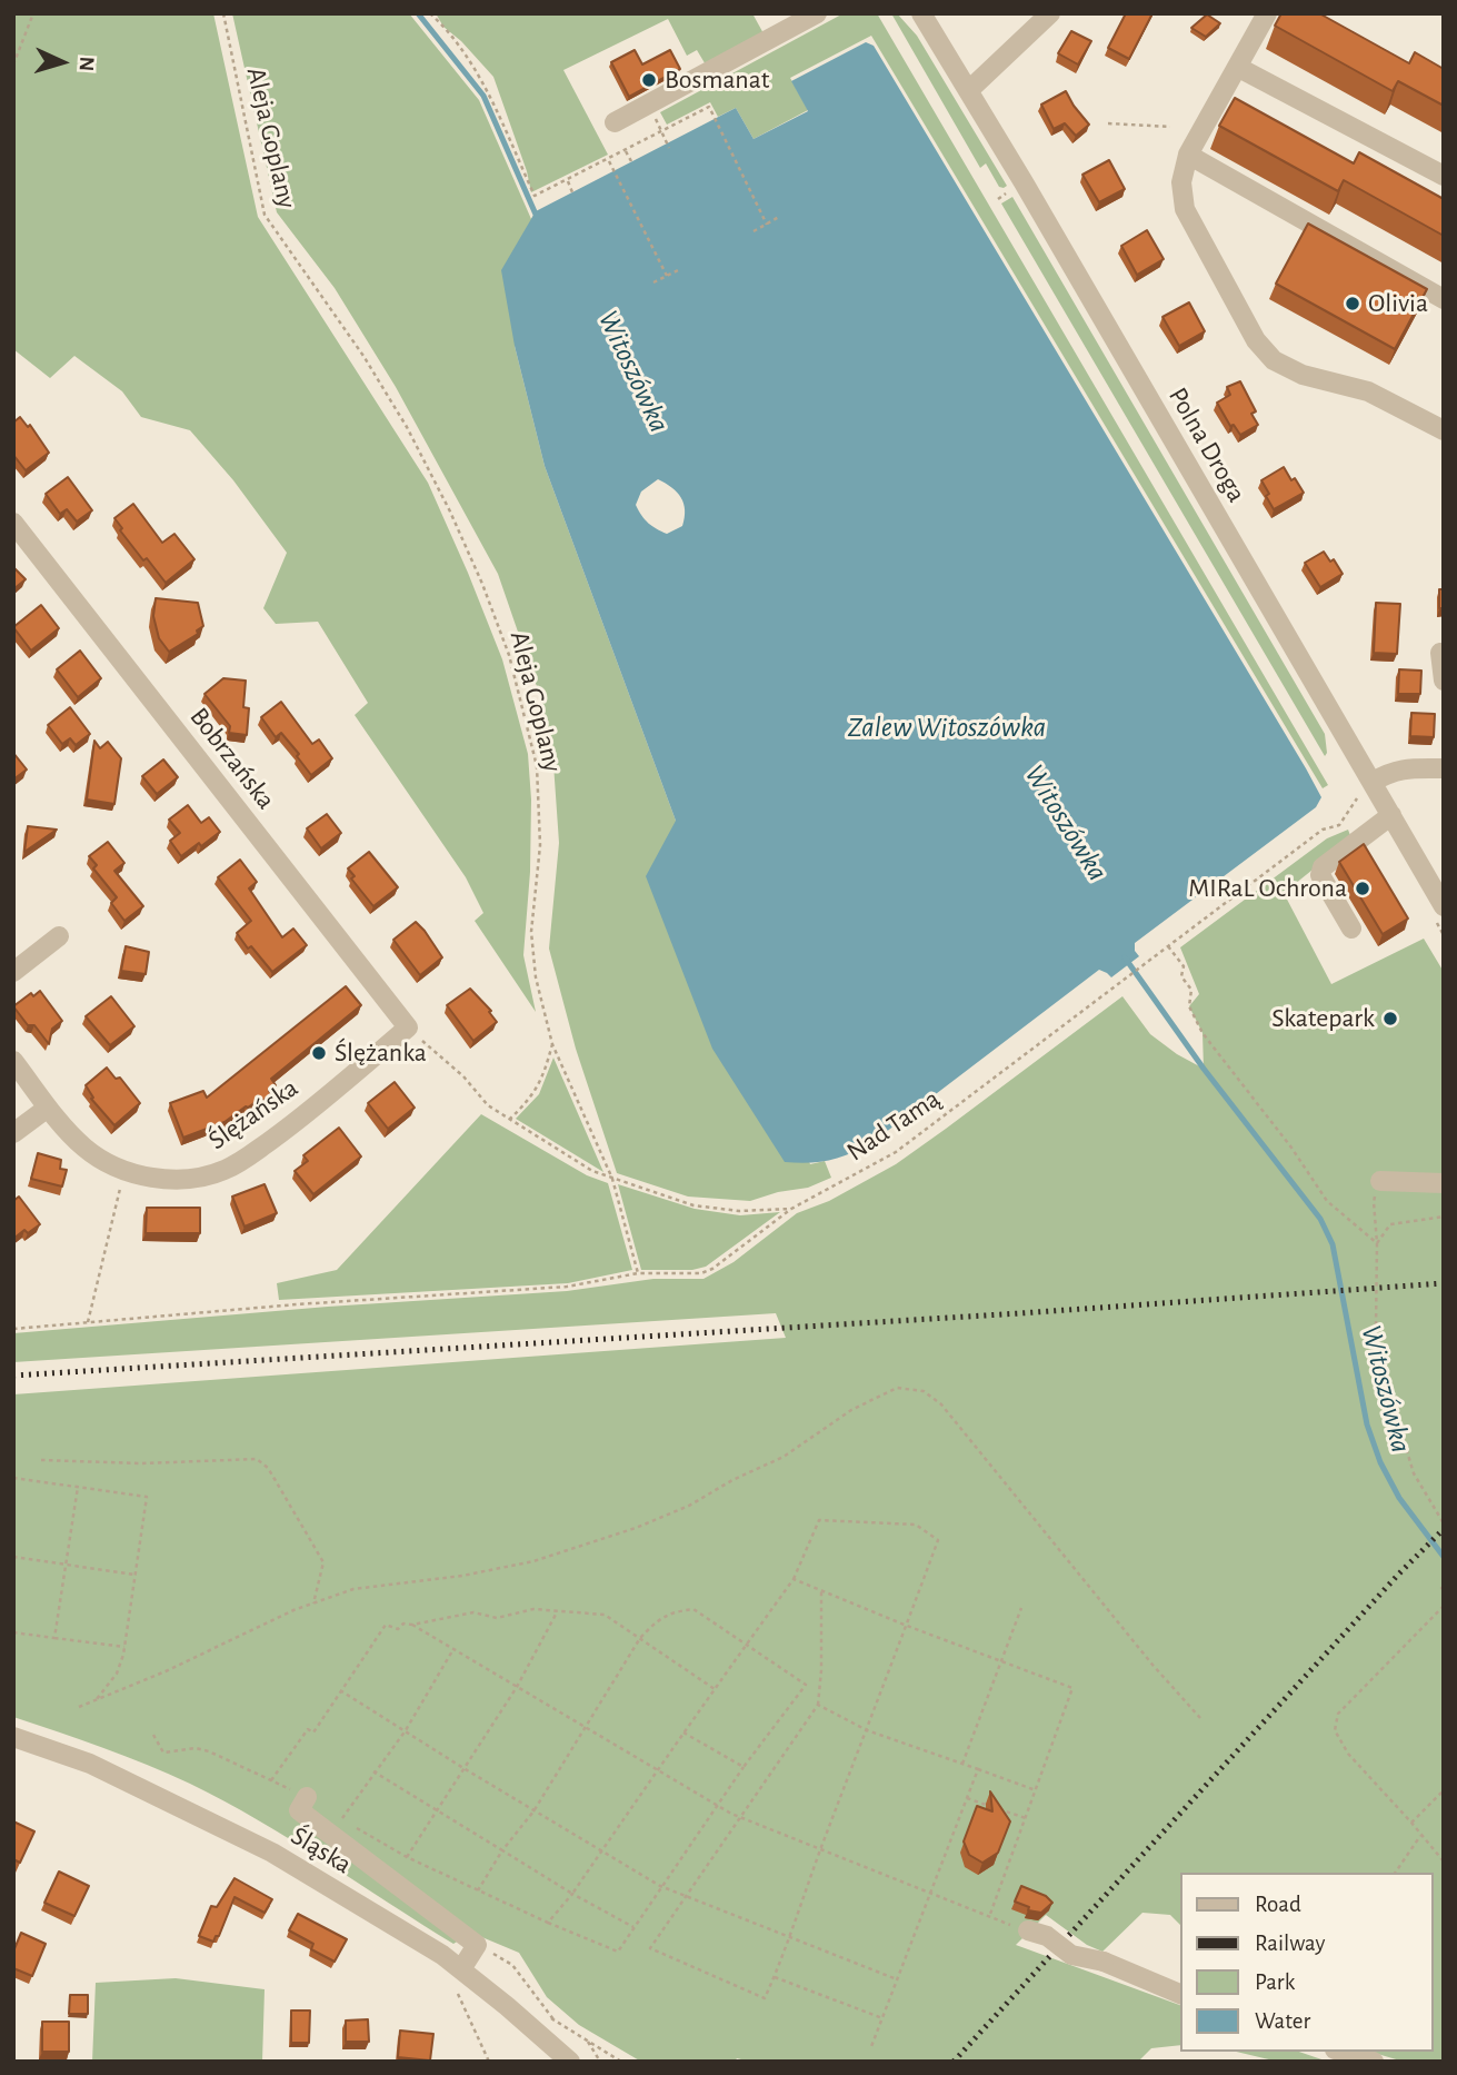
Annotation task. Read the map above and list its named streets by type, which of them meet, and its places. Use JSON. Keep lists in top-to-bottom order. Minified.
{"streets":{"street":["Polna Droga","Bobrzańska","Ślężańska","Śląska"],"path":["Aleja Goplany","Nad Tamą"]},"crossings":[["Aleja Goplany","Nad Tamą"],["Bobrzańska","Ślężańska"],["Bobrzańska","Nad Tamą"],["Ślężańska","Nad Tamą"]],"water":["Witoszówka","Zalew Witoszówka"],"places":["Bosmanat","Olivia","MIRaL Ochrona","Skatepark","Ślężanka"],"legend":["Road","Railway","Park","Water"],"north":"right"}
